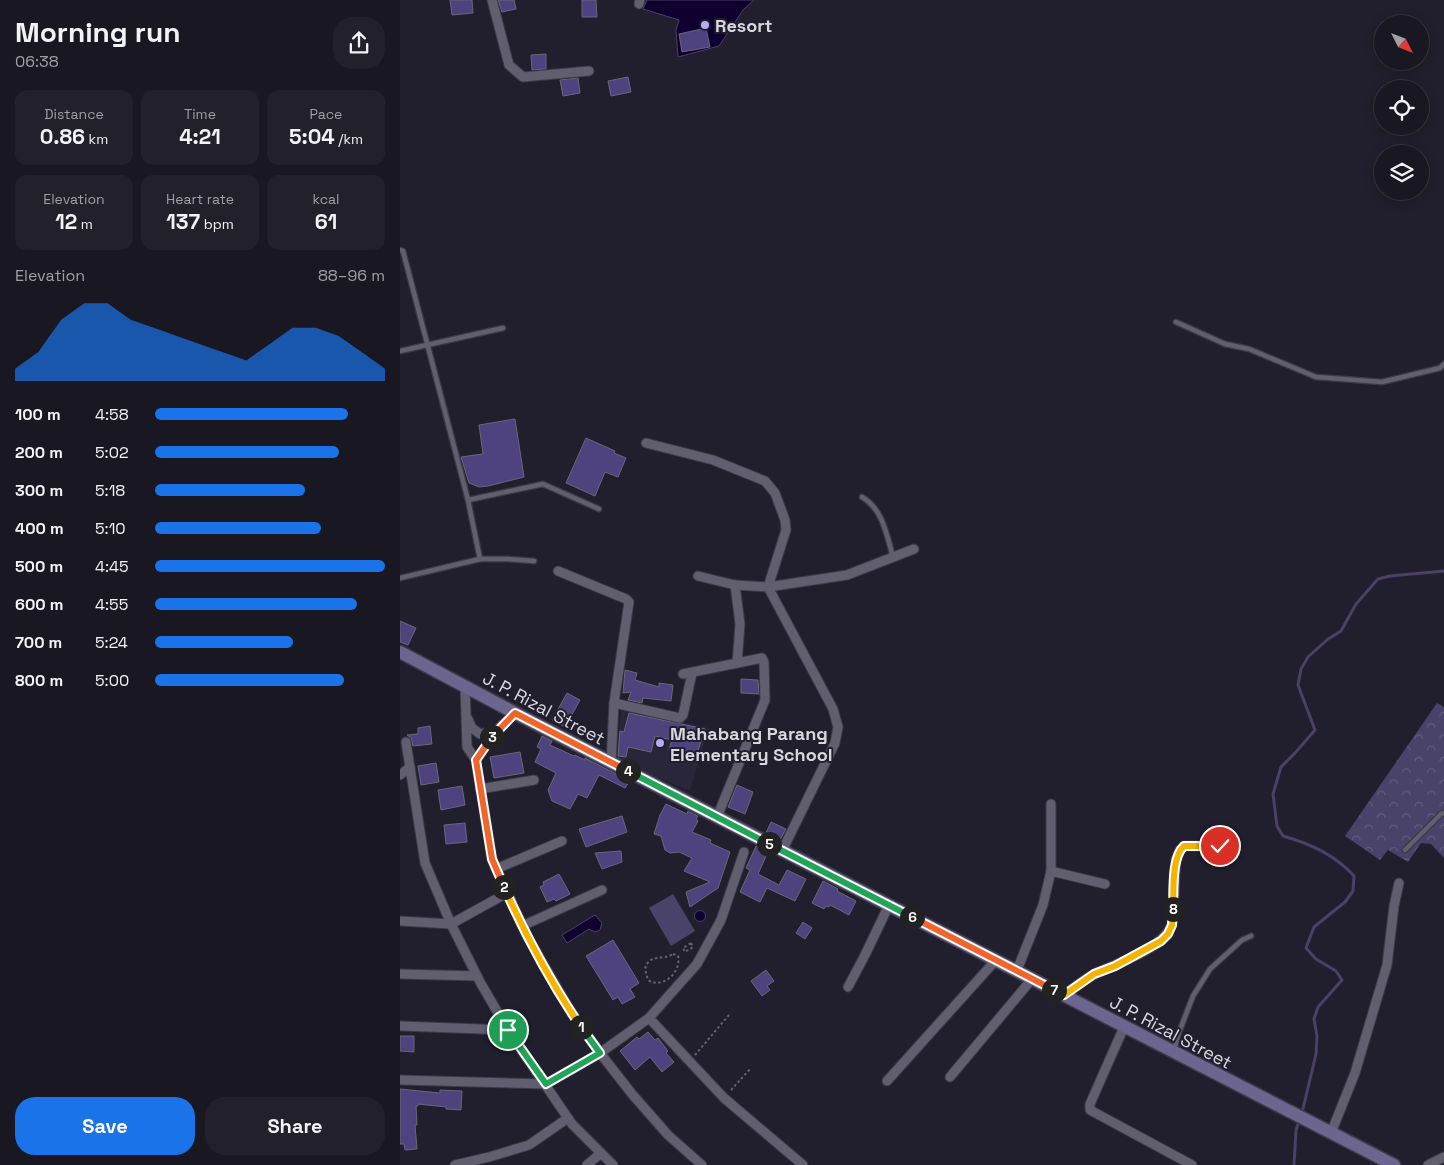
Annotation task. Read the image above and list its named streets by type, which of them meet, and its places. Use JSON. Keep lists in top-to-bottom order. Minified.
{"streets":{"main road":["J. P. Rizal Street"]},"places":["Resort","Mahabang Parang Elementary School"],"north":"bottom right","page":{"heading":["Morning run","06:38"],"stats":[["Distance","0.86 km"],["Time","4:21"],["Pace","5:04 /km"],["Elevation","12 m"],["Heart rate","137 bpm"],["kcal","61"]],"chart":["Elevation","88–96 m"],"list":[{"name":"100 m","note":"4:58"},{"name":"200 m","note":"5:02"},{"name":"300 m","note":"5:18"},{"name":"400 m","note":"5:10"},{"name":"500 m","note":"4:45"},{"name":"600 m","note":"4:55"},{"name":"700 m","note":"5:24"},{"name":"800 m","note":"5:00"}],"pins":["3","4","5","2","8","6","7","1"],"buttons":["Save","Share"]}}
